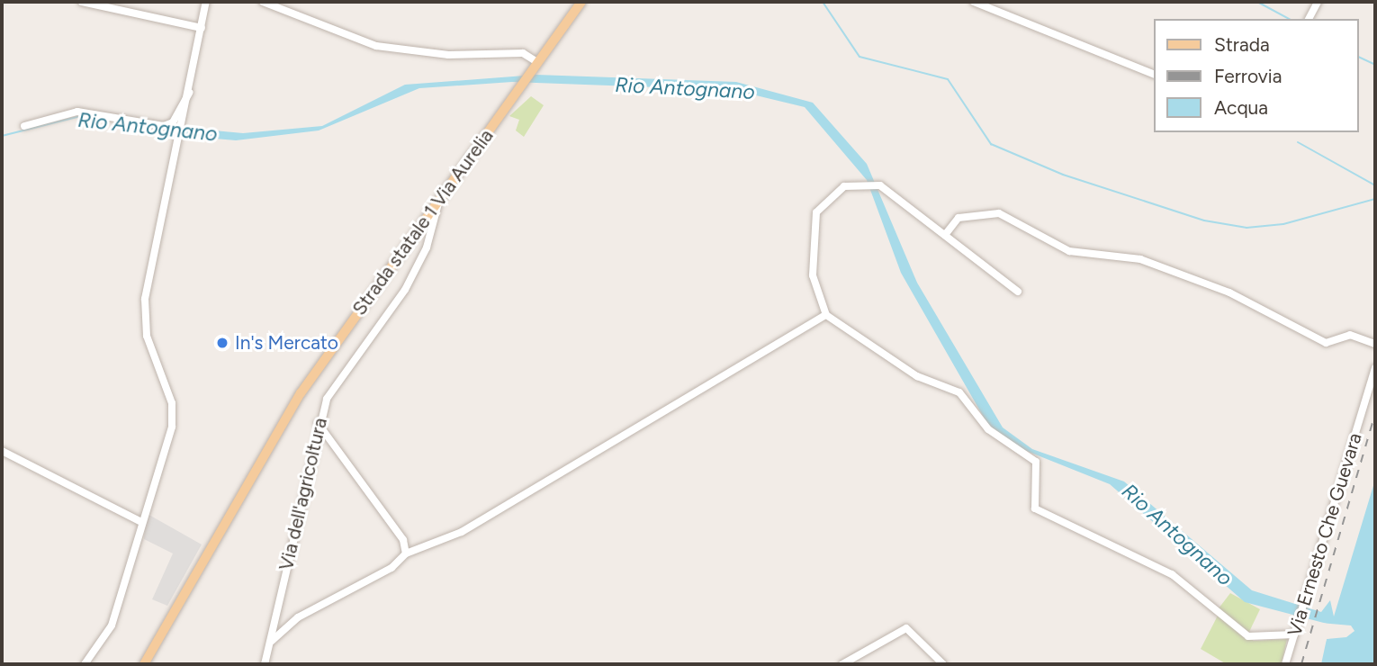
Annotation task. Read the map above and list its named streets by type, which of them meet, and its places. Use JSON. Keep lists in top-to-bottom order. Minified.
{"streets":{"main road":["Strada statale 1 Via Aurelia"],"street":["Via dell'agricoltura","Via Ernesto Che Guevara"]},"crossings":[["Strada statale 1 Via Aurelia","Via dell'agricoltura"]],"water":["Rio Antognano"],"places":["In's Mercato"],"legend":["Strada","Ferrovia","Acqua"]}
